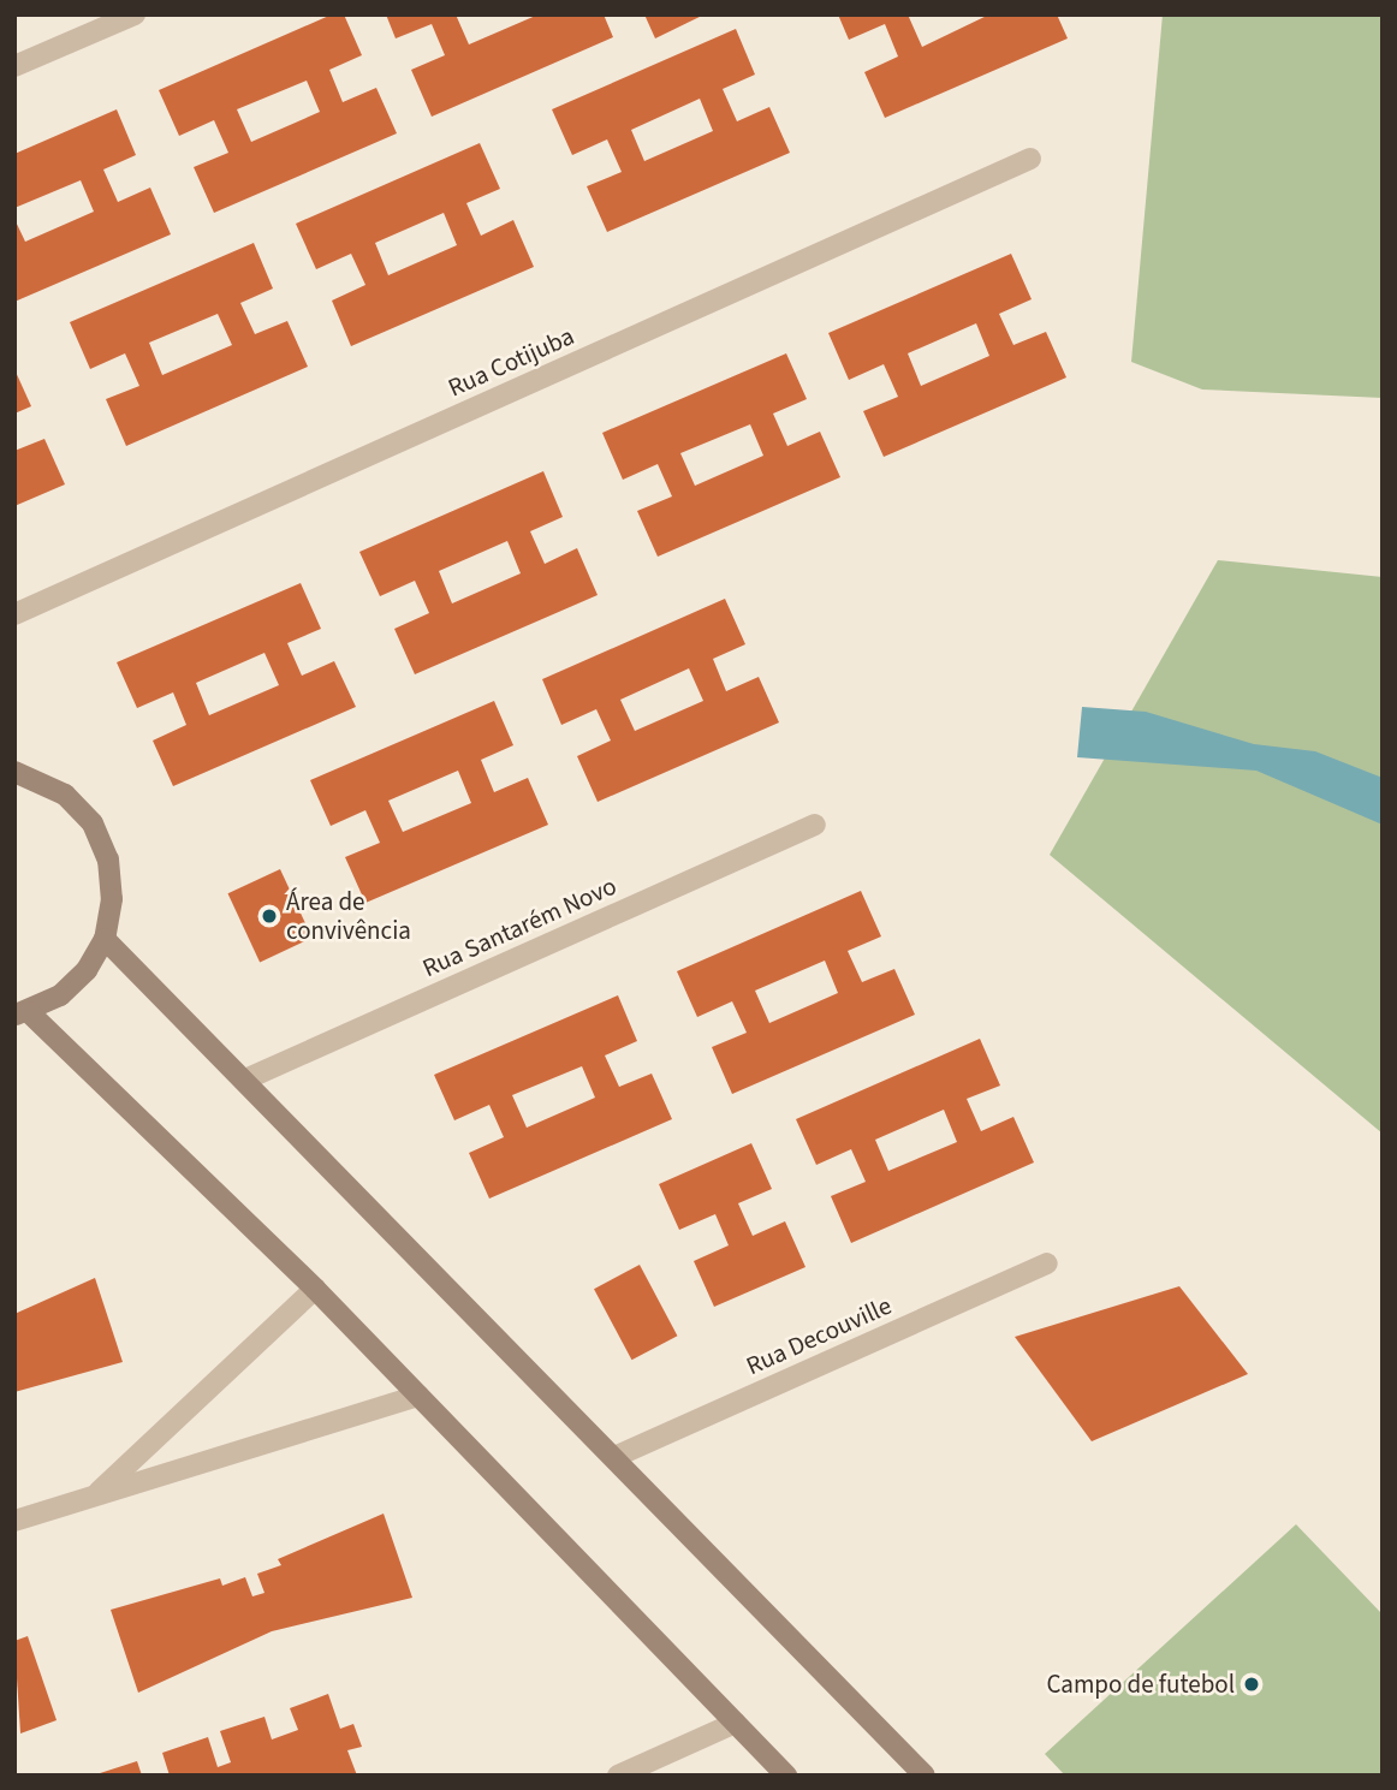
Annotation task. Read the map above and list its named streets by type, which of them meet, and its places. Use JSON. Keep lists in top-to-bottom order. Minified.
{"streets":{"street":["Rua Cotijuba","Rua Santarém Novo","Rua Decouville"]},"places":["Área de convivência","Campo de futebol"]}
